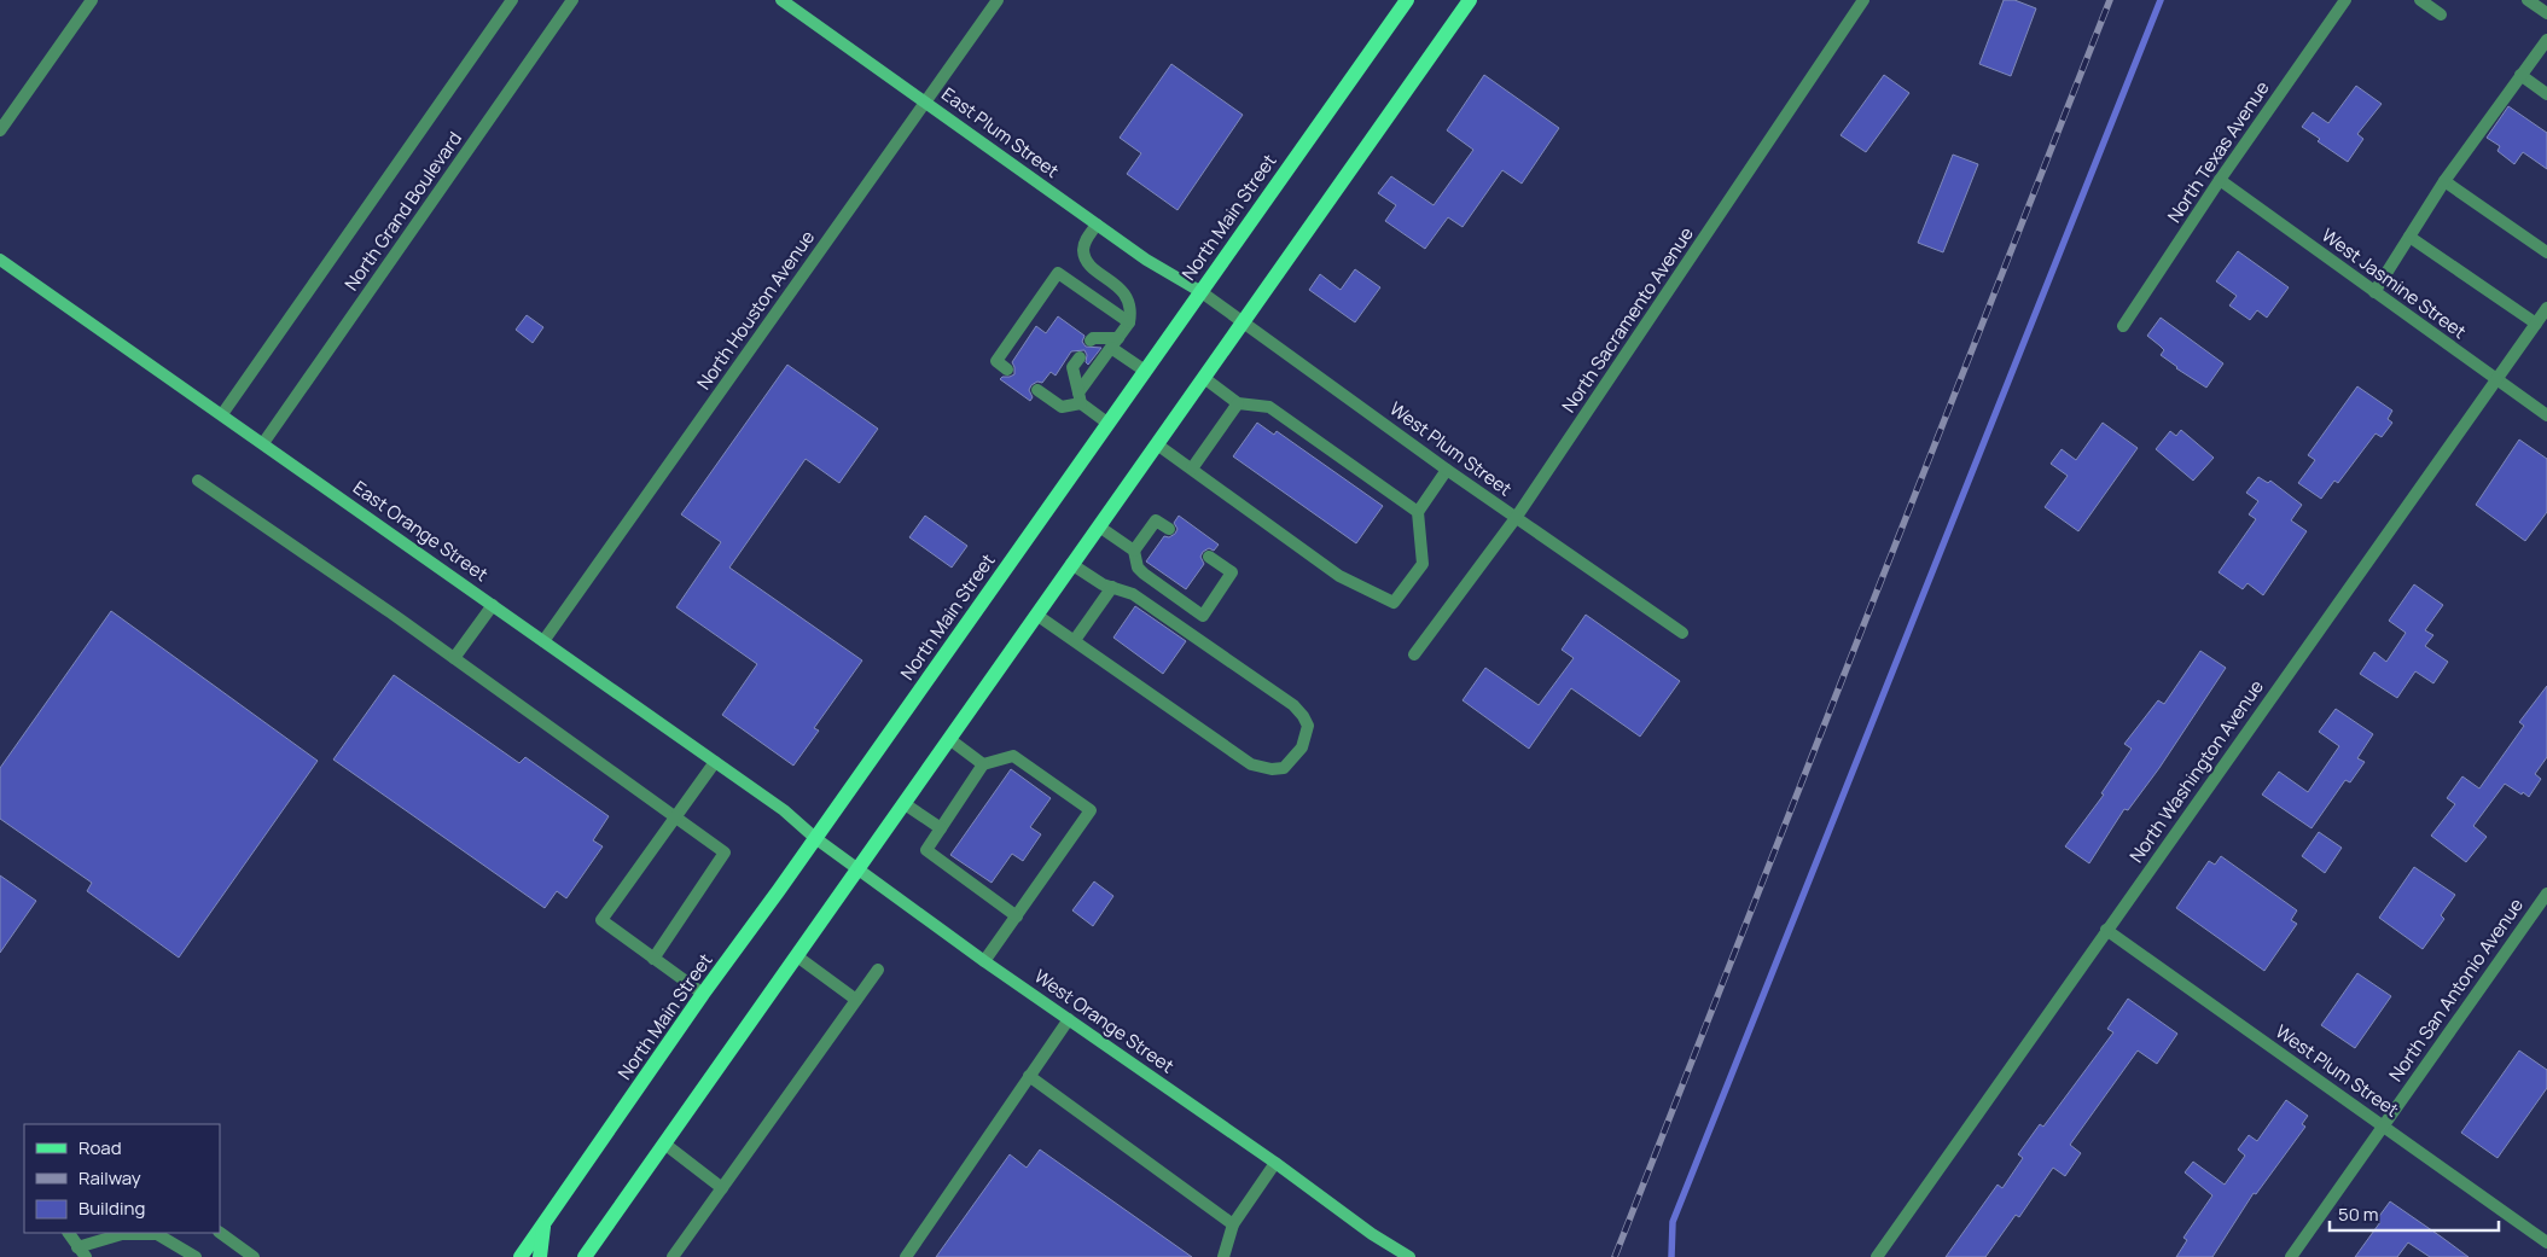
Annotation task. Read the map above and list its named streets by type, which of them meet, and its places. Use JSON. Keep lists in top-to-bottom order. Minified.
{"streets":{"main road":["North Main Street"],"street":["East Plum Street","North Texas Avenue","North Grand Boulevard","West Jasmine Street","North Houston Avenue","North Sacramento Avenue","West Plum Street","East Orange Street","North Washington Avenue","North San Antonio Avenue","West Orange Street"]},"crossings":[["East Plum Street","North Main Street"],["East Plum Street","North Houston Avenue"],["East Plum Street","West Plum Street"],["North Texas Avenue","West Jasmine Street"],["North Grand Boulevard","East Orange Street"],["North Main Street","West Plum Street"],["North Main Street","East Orange Street"],["North Main Street","West Orange Street"],["West Jasmine Street","North Washington Avenue"],["North Houston Avenue","East Orange Street"],["North Sacramento Avenue","West Plum Street"],["West Plum Street","North Washington Avenue"],["West Plum Street","North San Antonio Avenue"],["East Orange Street","West Orange Street"]],"legend":["Road","Railway","Building"],"scale_bar":"50 m"}
